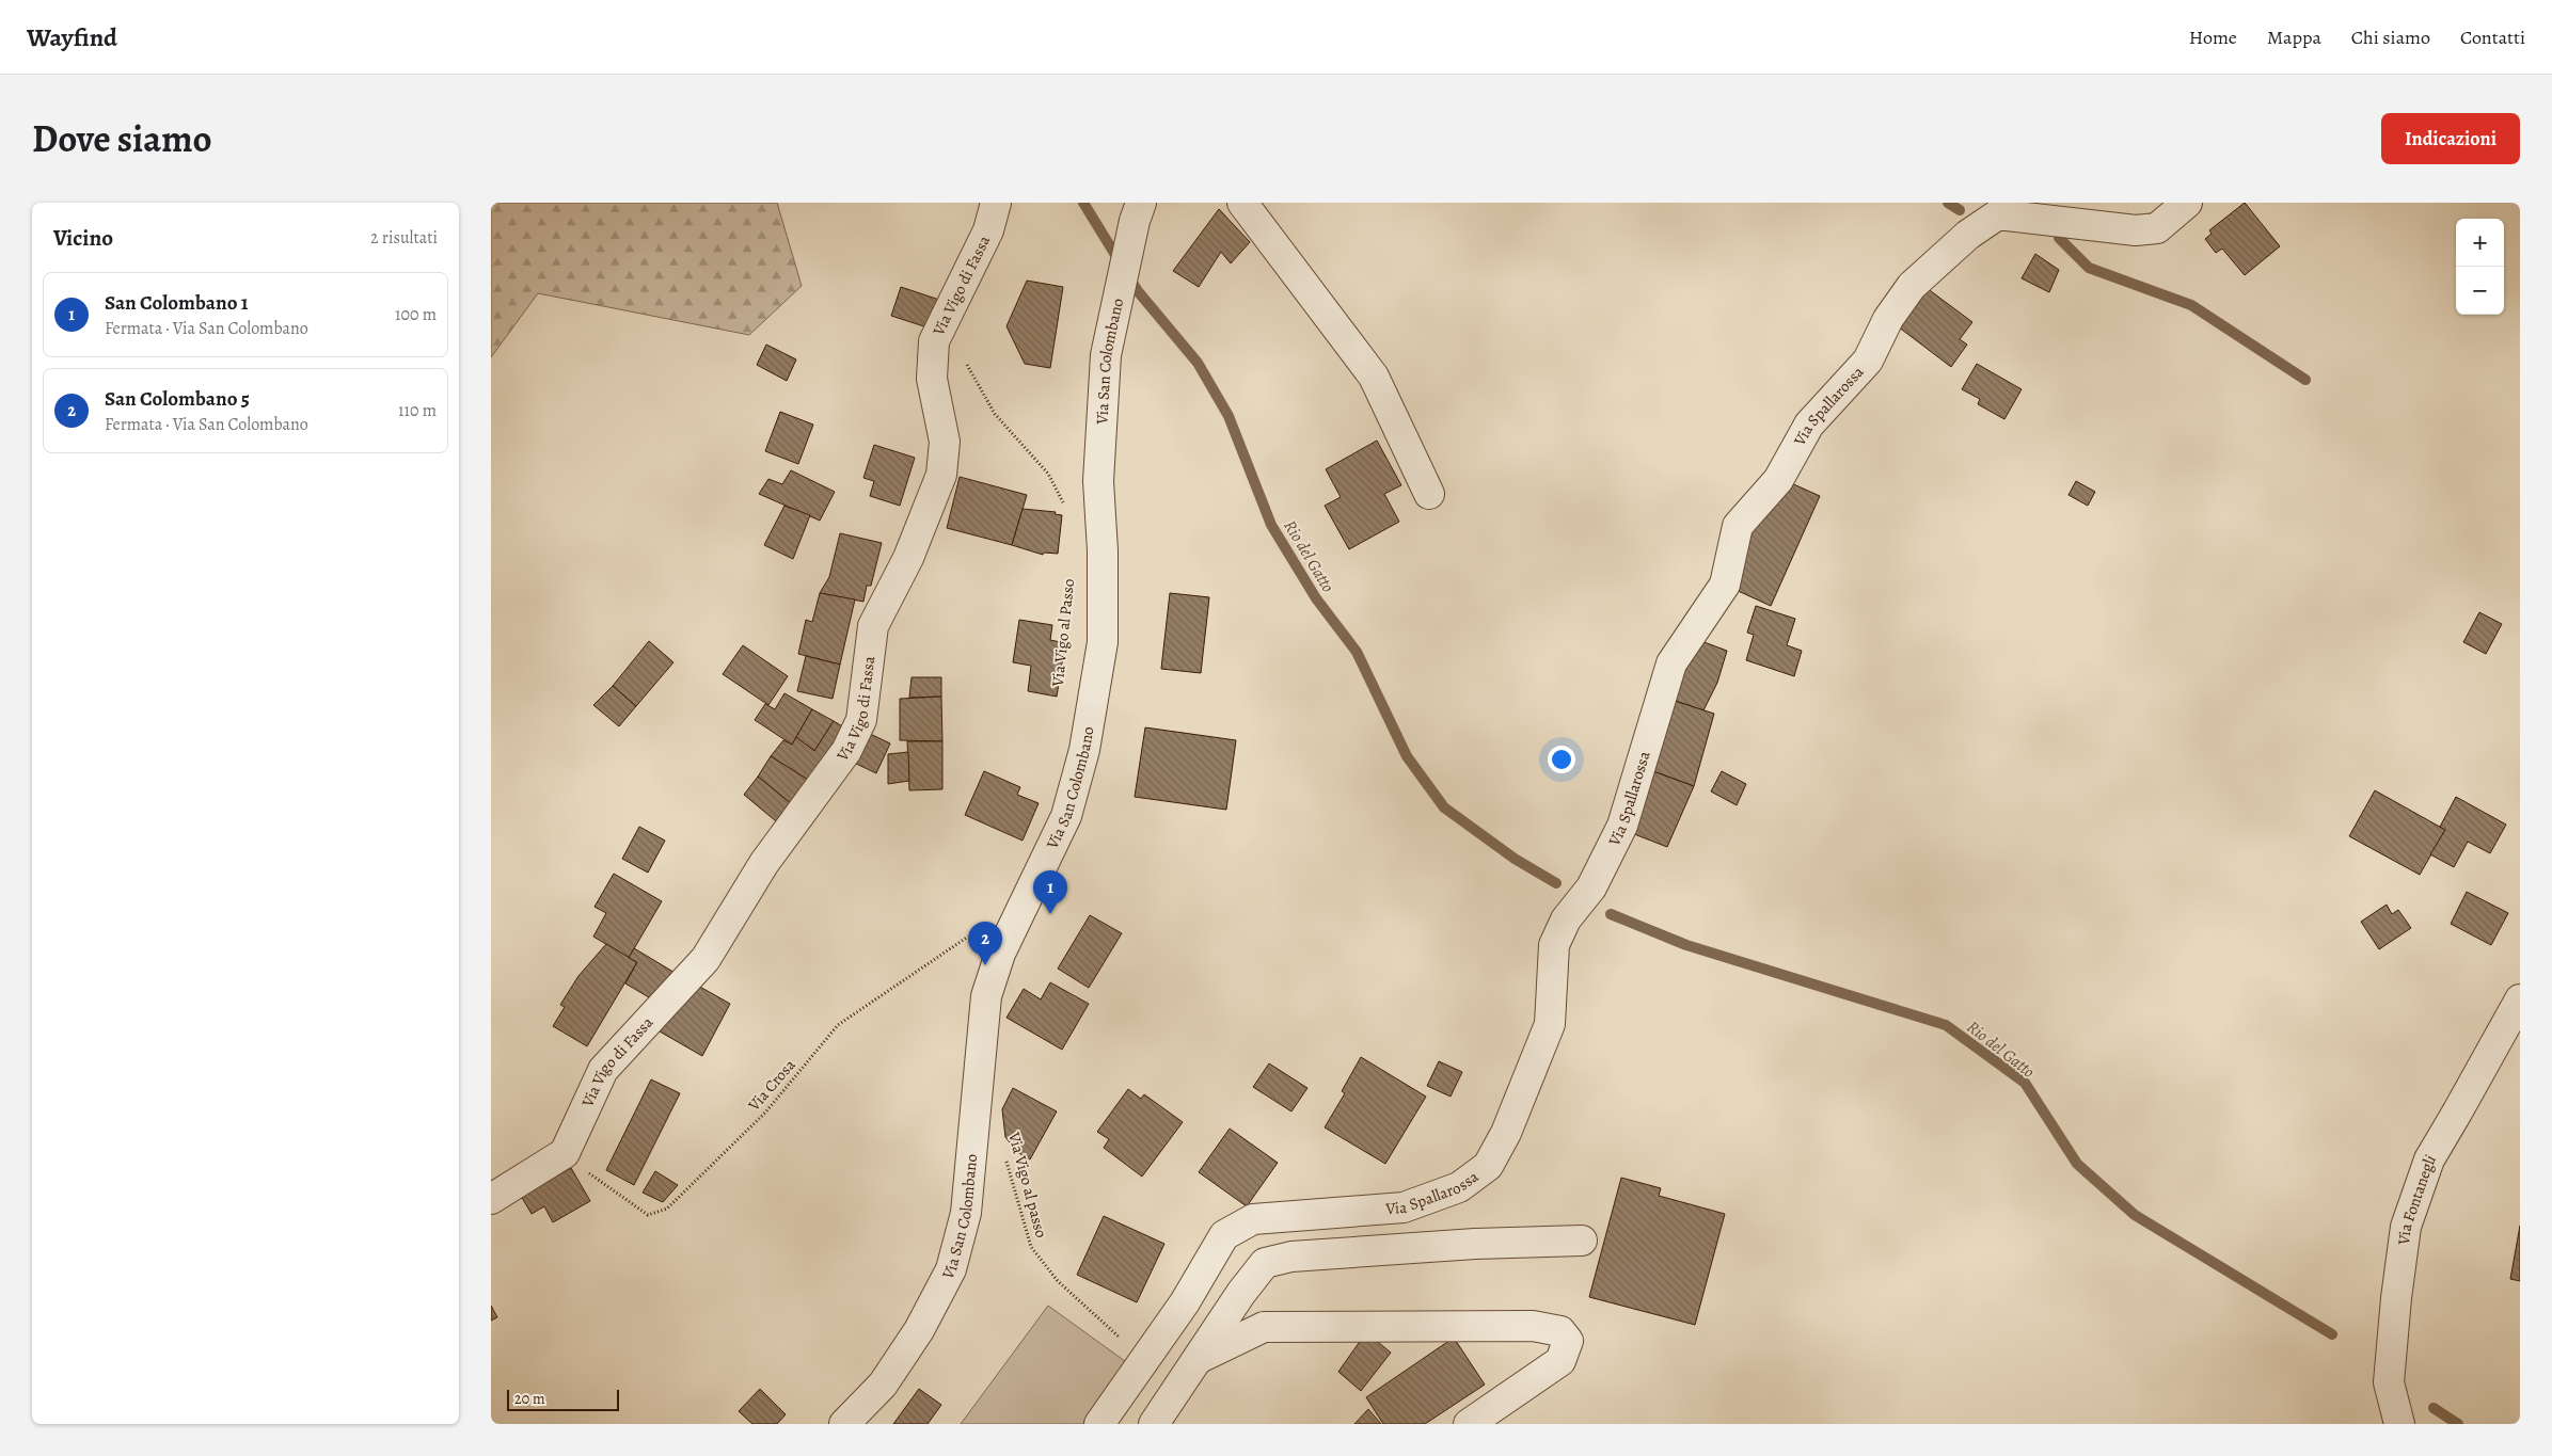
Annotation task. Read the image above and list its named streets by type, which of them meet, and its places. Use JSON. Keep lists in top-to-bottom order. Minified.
{"streets":{"street":["Via Vigo di Fassa","Via San Colombano","Via Spallarossa","Via Fontanegli"],"path":["Via Crosa","Via Vigo al passo"]},"crossings":[["Via Vigo di Fassa","Via Crosa"],["Via Spallarossa","Via Vigo al passo"]],"water":["Rio del Gatto"],"scale_bar":"20 m","page":{"header":"Wayfind","nav":["Home","Mappa","Chi siamo","Contatti"],"title":"Dove siamo","buttons":"Indicazioni","heading":["Vicino","2 risultati"],"map_buttons":["+","−"],"list":[{"mark":"1","name":"San Colombano 1","note":"Fermata · Via San Colombano","value":"100 m"},{"mark":"2","name":"San Colombano 5","note":"Fermata · Via San Colombano","value":"110 m"}],"pins":["1","2"],"scale":"20 m"}}
